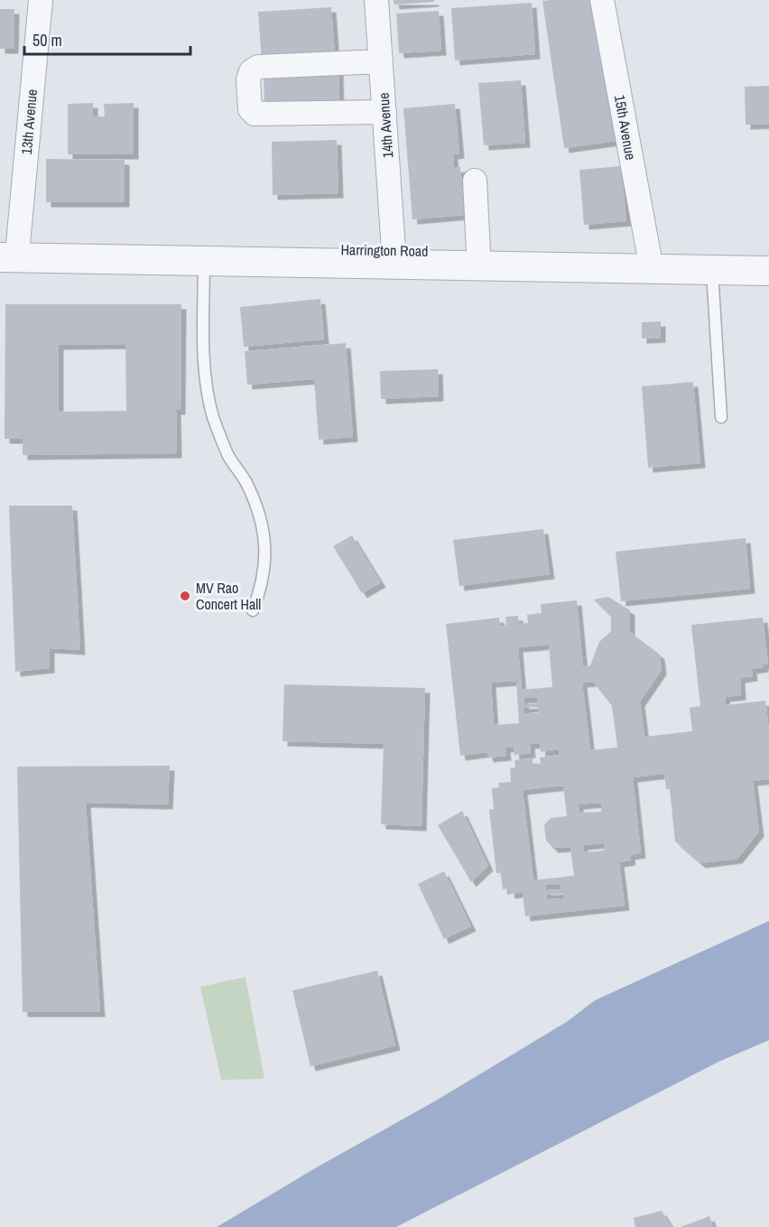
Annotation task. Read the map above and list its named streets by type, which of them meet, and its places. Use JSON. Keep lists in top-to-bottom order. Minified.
{"streets":{"street":["13th Avenue","14th Avenue","15th Avenue","Harrington Road"]},"crossings":[["13th Avenue","Harrington Road"],["14th Avenue","Harrington Road"],["15th Avenue","Harrington Road"]],"places":["MV Rao Concert Hall"],"scale_bar":"50 m"}
